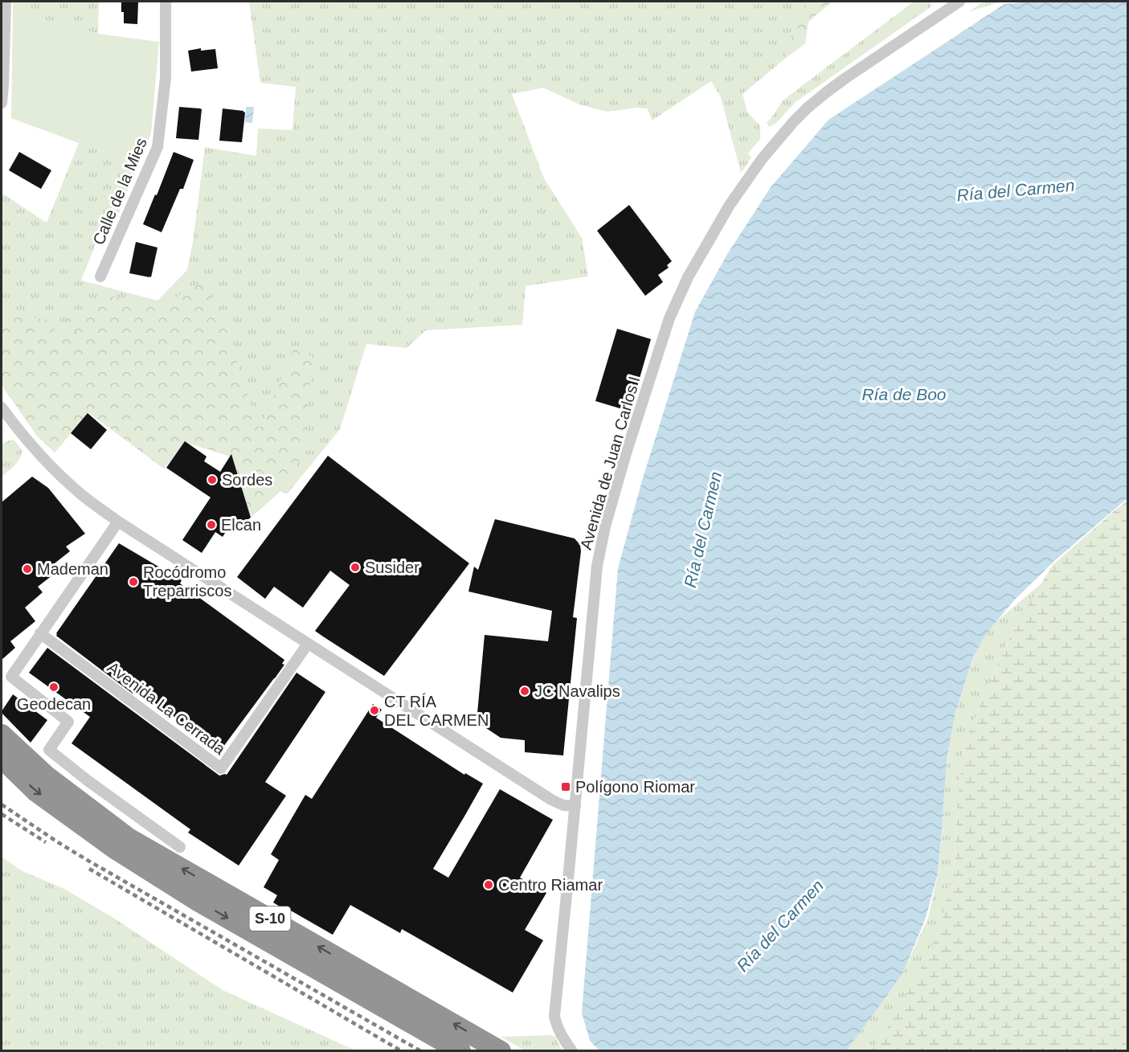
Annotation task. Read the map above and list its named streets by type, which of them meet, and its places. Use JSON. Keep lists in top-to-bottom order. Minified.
{"streets":{"highway":["S-10"],"street":["Calle de la Mies","Avenida de Juan Carlos I","Avenida La Cerrada"]},"water":["Ría del Carmen","Ría de Boo"],"places":{"other":["Sordes","Elcan","Susider","Mademan","Rocódromo Treparriscos","Geodecan","JC Navalips","CT RÍA DEL CARMEN","Centro Riamar"],"transit":["Polígono Riomar"]}}
